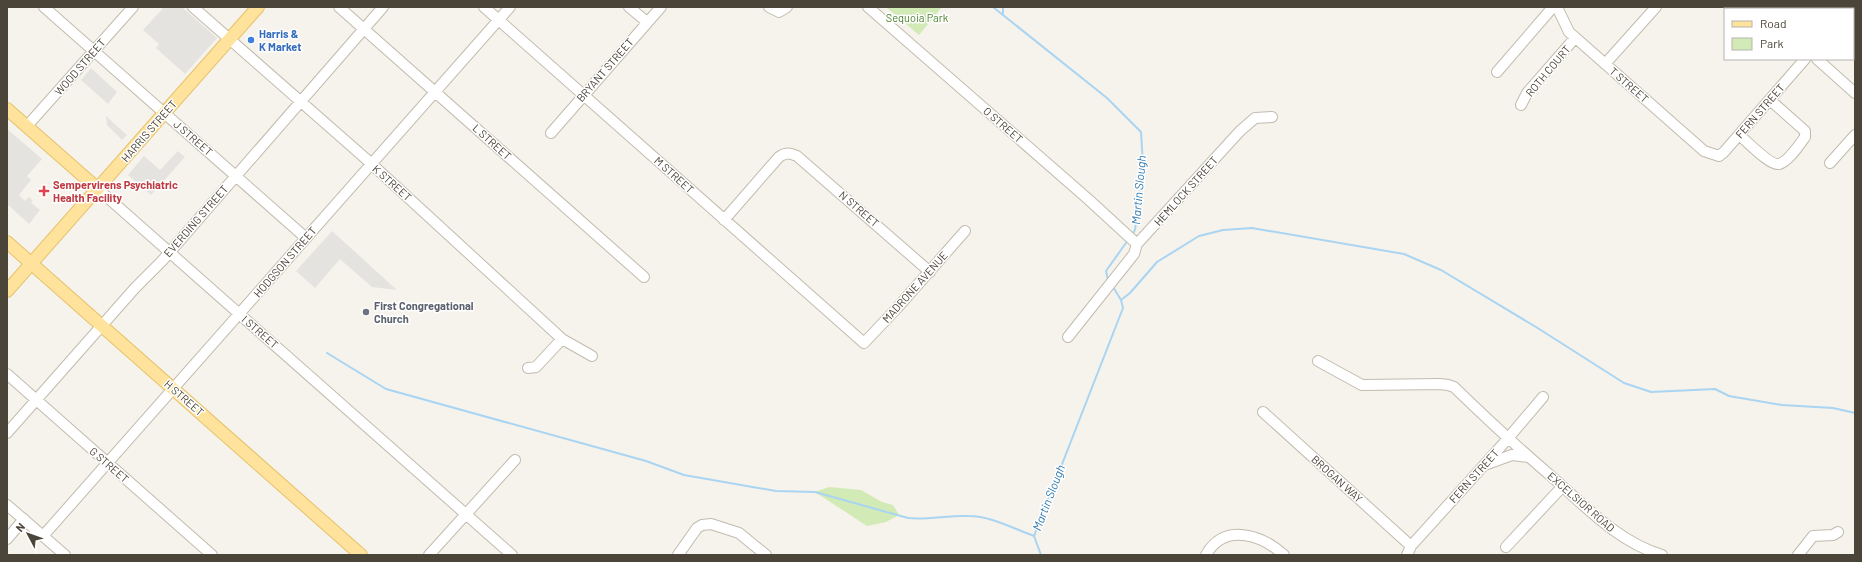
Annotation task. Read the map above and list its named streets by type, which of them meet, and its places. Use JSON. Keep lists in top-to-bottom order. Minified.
{"streets":{"main road":["HARRIS STREET","I STREET","H STREET"],"street":["WOOD STREET","BRYANT STREET","ROTH COURT","T STREET","FERN STREET","O STREET","J STREET","L STREET","M STREET","K STREET","HEMLOCK STREET","N STREET","EVERDING STREET","HODGSON STREET","MADRONE AVENUE","G STREET","BROGAN WAY","EXCELSIOR ROAD"]},"crossings":[["WOOD STREET","J STREET"],["WOOD STREET","I STREET"],["BRYANT STREET","M STREET"],["ROTH COURT","T STREET"],["T STREET","FERN STREET"],["FERN STREET","BROGAN WAY"],["FERN STREET","EXCELSIOR ROAD"],["O STREET","HEMLOCK STREET"],["HARRIS STREET","J STREET"],["HARRIS STREET","K STREET"],["HARRIS STREET","I STREET"],["HARRIS STREET","H STREET"],["J STREET","EVERDING STREET"],["J STREET","HODGSON STREET"],["L STREET","EVERDING STREET"],["L STREET","HODGSON STREET"],["M STREET","N STREET"],["M STREET","HODGSON STREET"],["M STREET","MADRONE AVENUE"],["K STREET","EVERDING STREET"],["K STREET","HODGSON STREET"],["N STREET","MADRONE AVENUE"],["EVERDING STREET","I STREET"],["EVERDING STREET","H STREET"],["EVERDING STREET","G STREET"],["HODGSON STREET","I STREET"],["HODGSON STREET","H STREET"],["HODGSON STREET","G STREET"]],"water":["Martin Slough"],"parks":["Sequoia Park"],"places":{"other":["Harris & K Market","First Congregational Church"],"health":["Sempervirens Psychiatric Health Facility"]},"legend":["Road","Park"],"north":"top left"}
